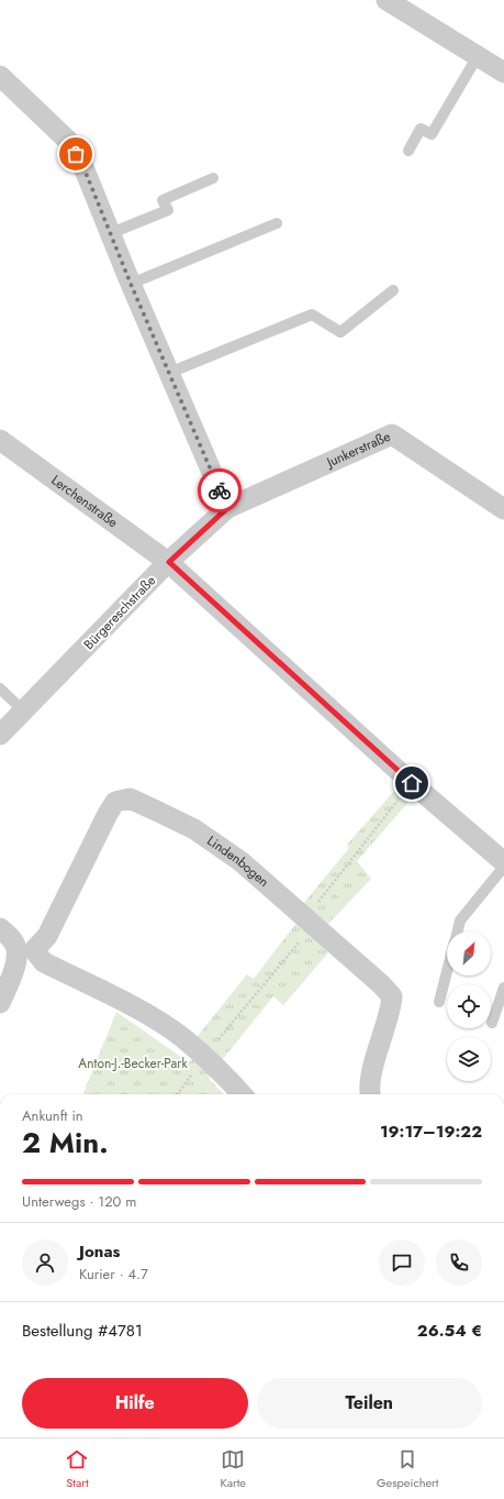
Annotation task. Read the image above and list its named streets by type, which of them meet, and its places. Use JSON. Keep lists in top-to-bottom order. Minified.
{"streets":{"street":["Junkerstraße","Lerchenstraße","Bürgereschstraße","Lindenbogen"]},"crossings":[["Junkerstraße","Bürgereschstraße"],["Lerchenstraße","Bürgereschstraße"]],"parks":["Anton-J.-Becker-Park"],"north":"top right","page":{"heading":["2 Min.","Ankunft in","19:17–19:22"],"panel":["Jonas","Kurier · 4.7","Bestellung #4781","26.54 €"],"bar":"Unterwegs · 120 m","buttons":["Hilfe","Teilen"],"tabs":["Start","Karte","Gespeichert"]}}
